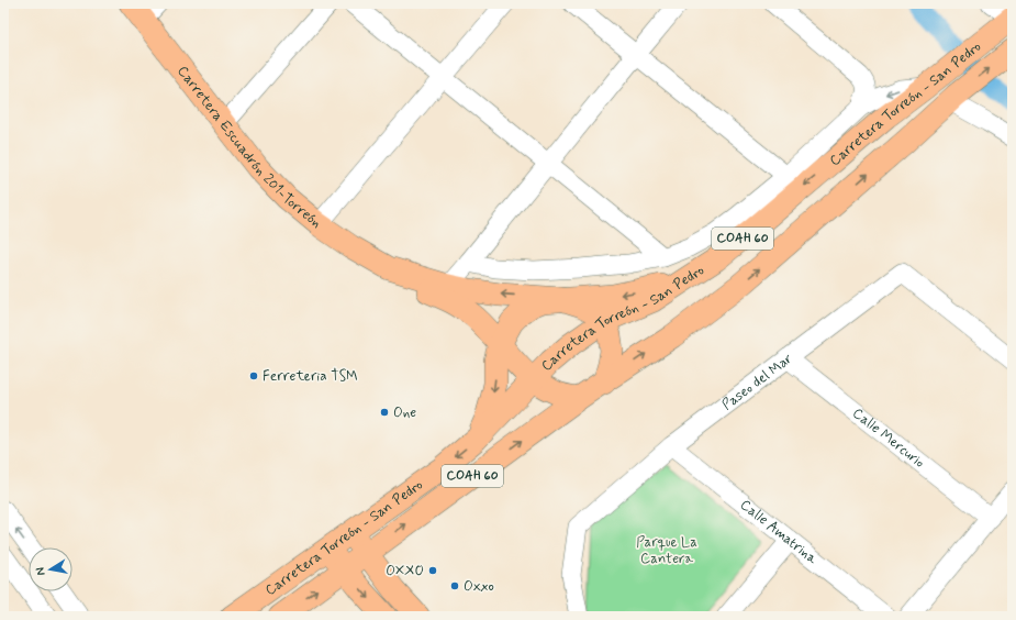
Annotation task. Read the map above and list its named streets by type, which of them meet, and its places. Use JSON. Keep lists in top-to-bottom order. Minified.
{"streets":{"main road":["Carretera Torreón - San Pedro","Carretera Escuadrón 201-Torreón","COAH 60"],"street":["Paseo del Mar","Calle Mercurio","Calle Amatrina"]},"crossings":[["Paseo del Mar","Calle Mercurio"],["Paseo del Mar","Calle Amatrina"]],"parks":["Parque La Cantera"],"places":["Ferreteria TSM","One","OXXO","Oxxo"],"north":"left"}
